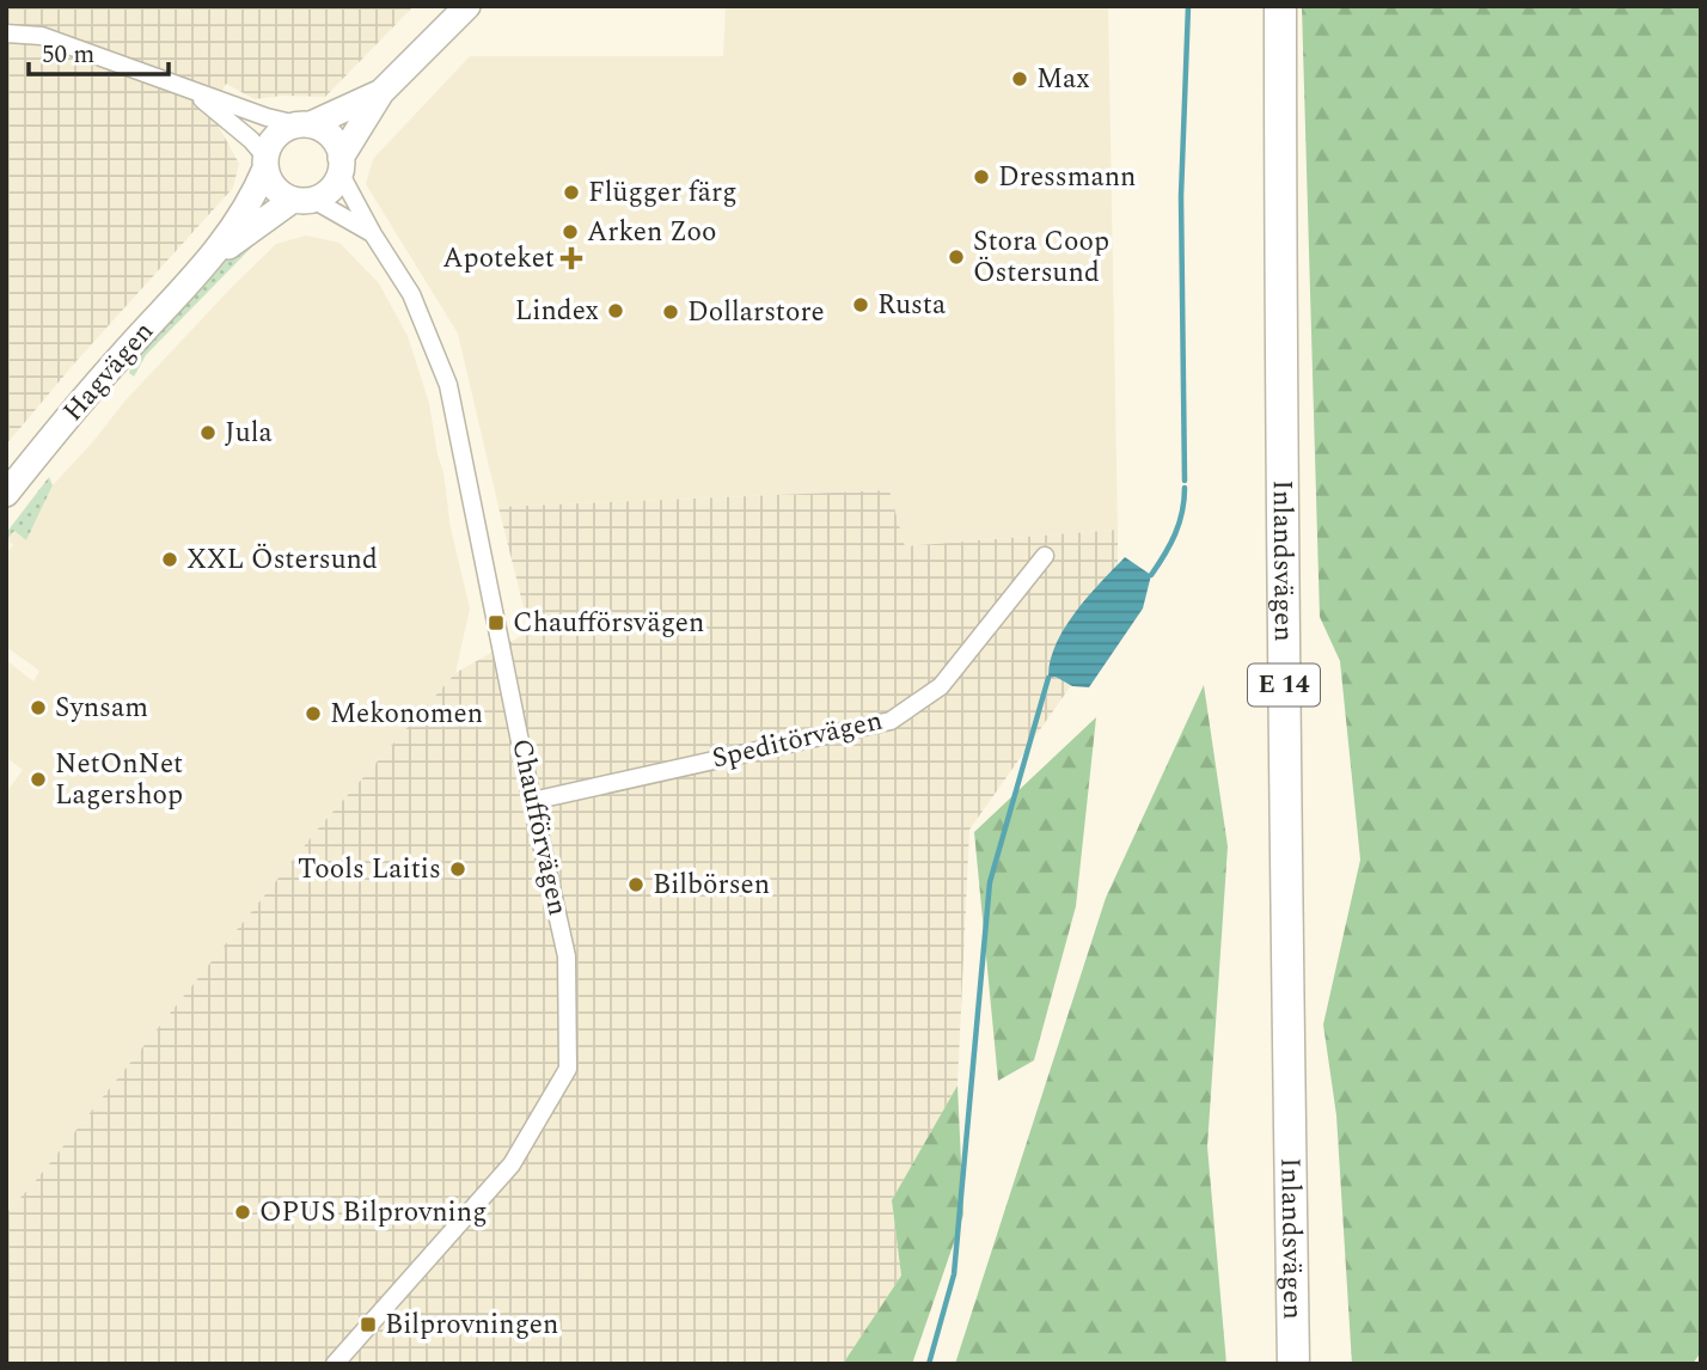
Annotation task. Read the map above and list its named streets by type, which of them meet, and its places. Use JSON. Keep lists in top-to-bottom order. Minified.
{"streets":{"highway":["Inlandsvägen","E 14"],"street":["Hagvägen","Speditörvägen","Chaufförvägen"]},"crossings":[["Hagvägen","Chaufförvägen"],["Speditörvägen","Chaufförvägen"]],"places":{"other":["Max","Dressmann","Flügger färg","Arken Zoo","Stora Coop Östersund","Rusta","Lindex","Dollarstore","Jula","XXL Östersund","Synsam","Mekonomen","NetOnNet Lagershop","Tools Laitis","Bilbörsen","OPUS Bilprovning"],"health":["Apoteket"],"transit":["Chaufförsvägen","Bilprovningen"]},"scale_bar":"50 m"}
